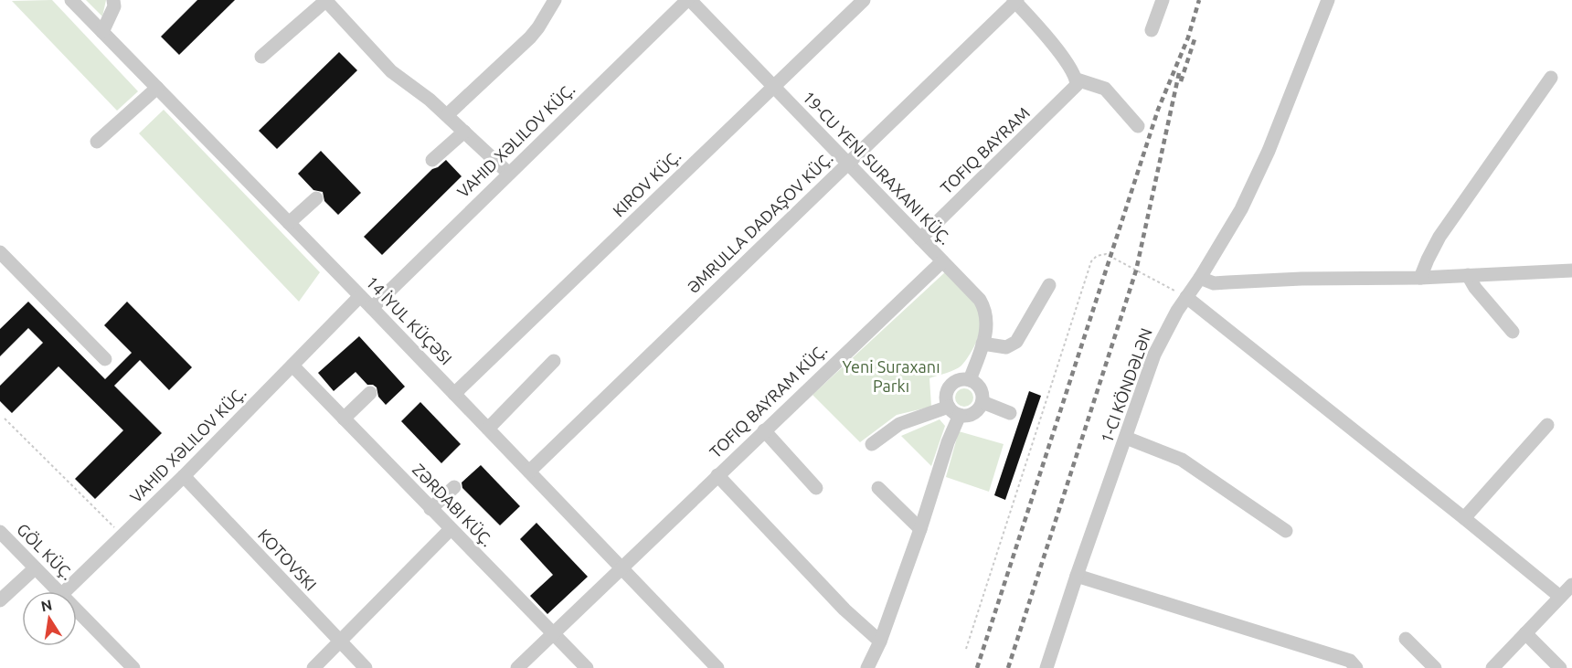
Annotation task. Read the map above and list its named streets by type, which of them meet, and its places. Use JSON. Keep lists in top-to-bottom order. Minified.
{"streets":{"street":["VAHID XƏLILOV KÜÇ.","TOFIQ BAYRAM","KIROV KÜÇ.","ƏMRULLA DADAŞOV KÜÇ.","14 İYUL KÜÇƏSI","1-CI KÖNDƏLƏN","TOFIQ BAYRAM KÜÇ.","ZƏRDABI KÜÇ.","GÖL KÜÇ.","KOTOVSKI"]},"crossings":[["VAHID XƏLILOV KÜÇ.","14 İYUL KÜÇƏSI"],["VAHID XƏLILOV KÜÇ.","ZƏRDABI KÜÇ."],["VAHID XƏLILOV KÜÇ.","KOTOVSKI"],["KIROV KÜÇ.","14 İYUL KÜÇƏSI"],["ƏMRULLA DADAŞOV KÜÇ.","14 İYUL KÜÇƏSI"],["14 İYUL KÜÇƏSI","TOFIQ BAYRAM KÜÇ."],["TOFIQ BAYRAM KÜÇ.","ZƏRDABI KÜÇ."]],"parks":["Yeni Suraxanı Parkı"],"north":"top"}
